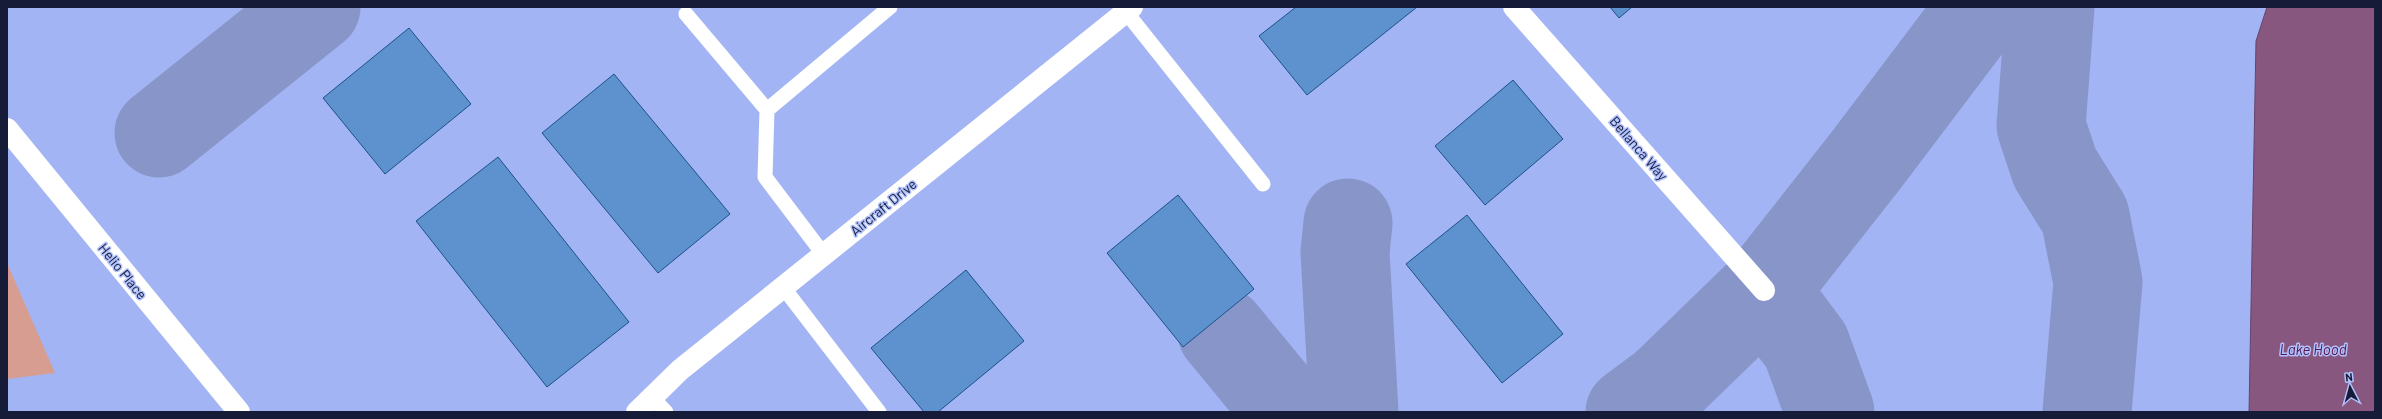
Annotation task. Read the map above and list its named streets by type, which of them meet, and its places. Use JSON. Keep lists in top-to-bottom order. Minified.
{"streets":{"street":["Bellanca Way","Aircraft Drive","Helio Place"]},"water":["Lake Hood"],"north":"top"}
